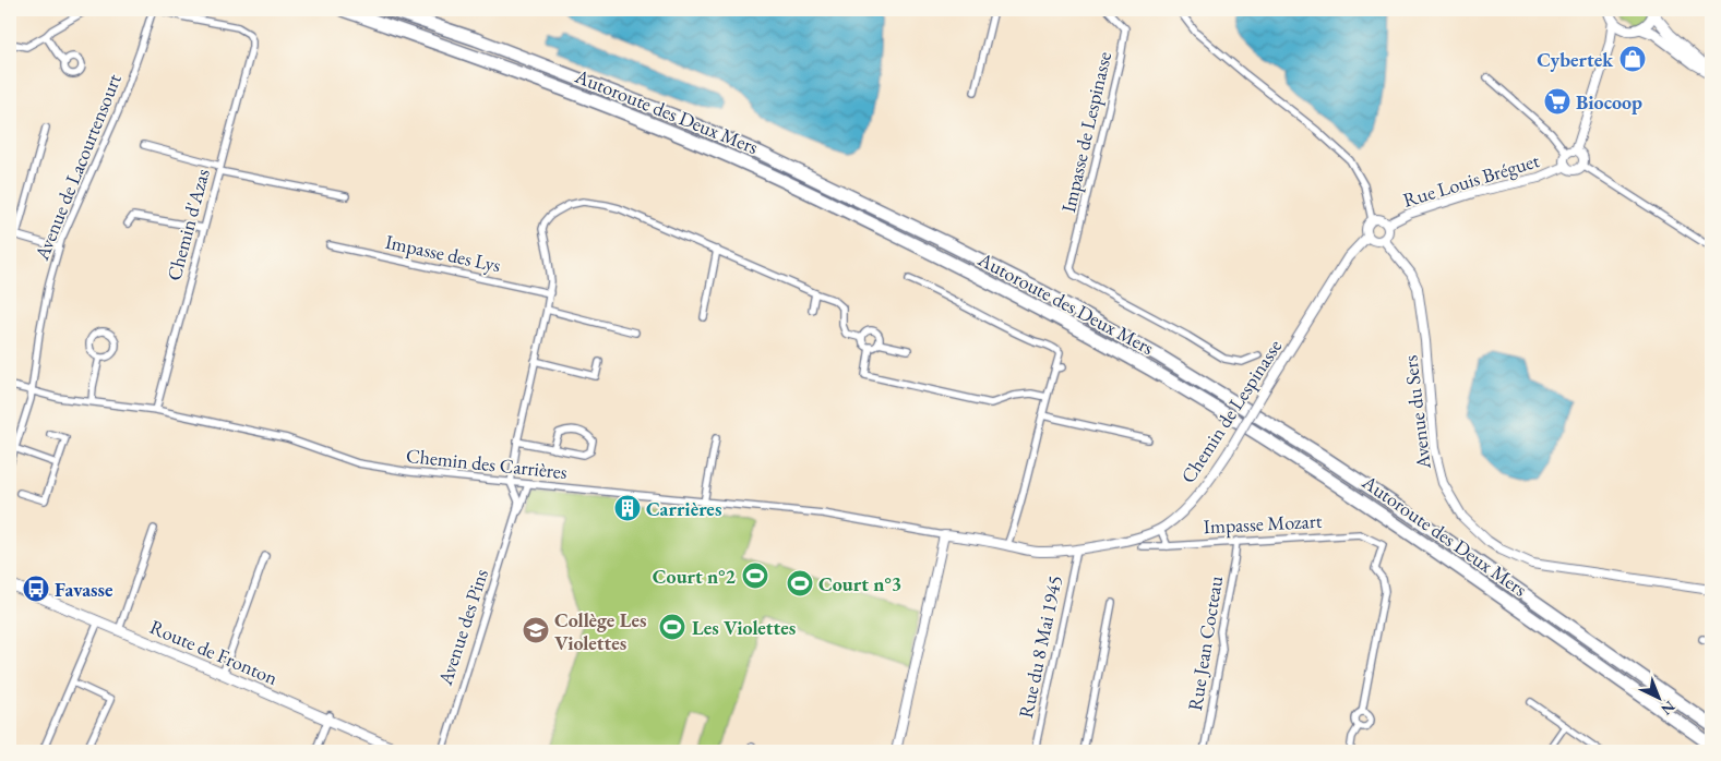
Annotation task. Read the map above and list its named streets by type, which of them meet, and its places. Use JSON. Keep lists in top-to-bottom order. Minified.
{"streets":{"highway":["Autoroute des Deux Mers"],"main road":["Route de Fronton"],"street":["Impasse de Lespinasse","Avenue de Lacourtensourt","Rue Louis Bréguet","Chemin d'Azas","Impasse des Lys","Chemin de Lespinasse","Avenue du Sers","Chemin des Carrières","Impasse Mozart","Avenue des Pins","Rue Jean Cocteau","Rue du 8 Mai 1945"]},"crossings":[["Avenue de Lacourtensourt","Chemin des Carrières"],["Rue Louis Bréguet","Chemin de Lespinasse"],["Rue Louis Bréguet","Avenue du Sers"],["Chemin d'Azas","Chemin des Carrières"],["Chemin de Lespinasse","Avenue du Sers"],["Chemin de Lespinasse","Chemin des Carrières"],["Chemin de Lespinasse","Rue du 8 Mai 1945"],["Chemin des Carrières","Avenue des Pins"],["Impasse Mozart","Rue Jean Cocteau"]],"places":{"shop":["Cybertek"],"supermarket":["Biocoop"],"building":["Carrières"],"sports":["Court n°2","Court n°3","Les Violettes"],"bus stop":["Favasse"],"school or university":["Collège Les Violettes"]},"north":"bottom right"}
